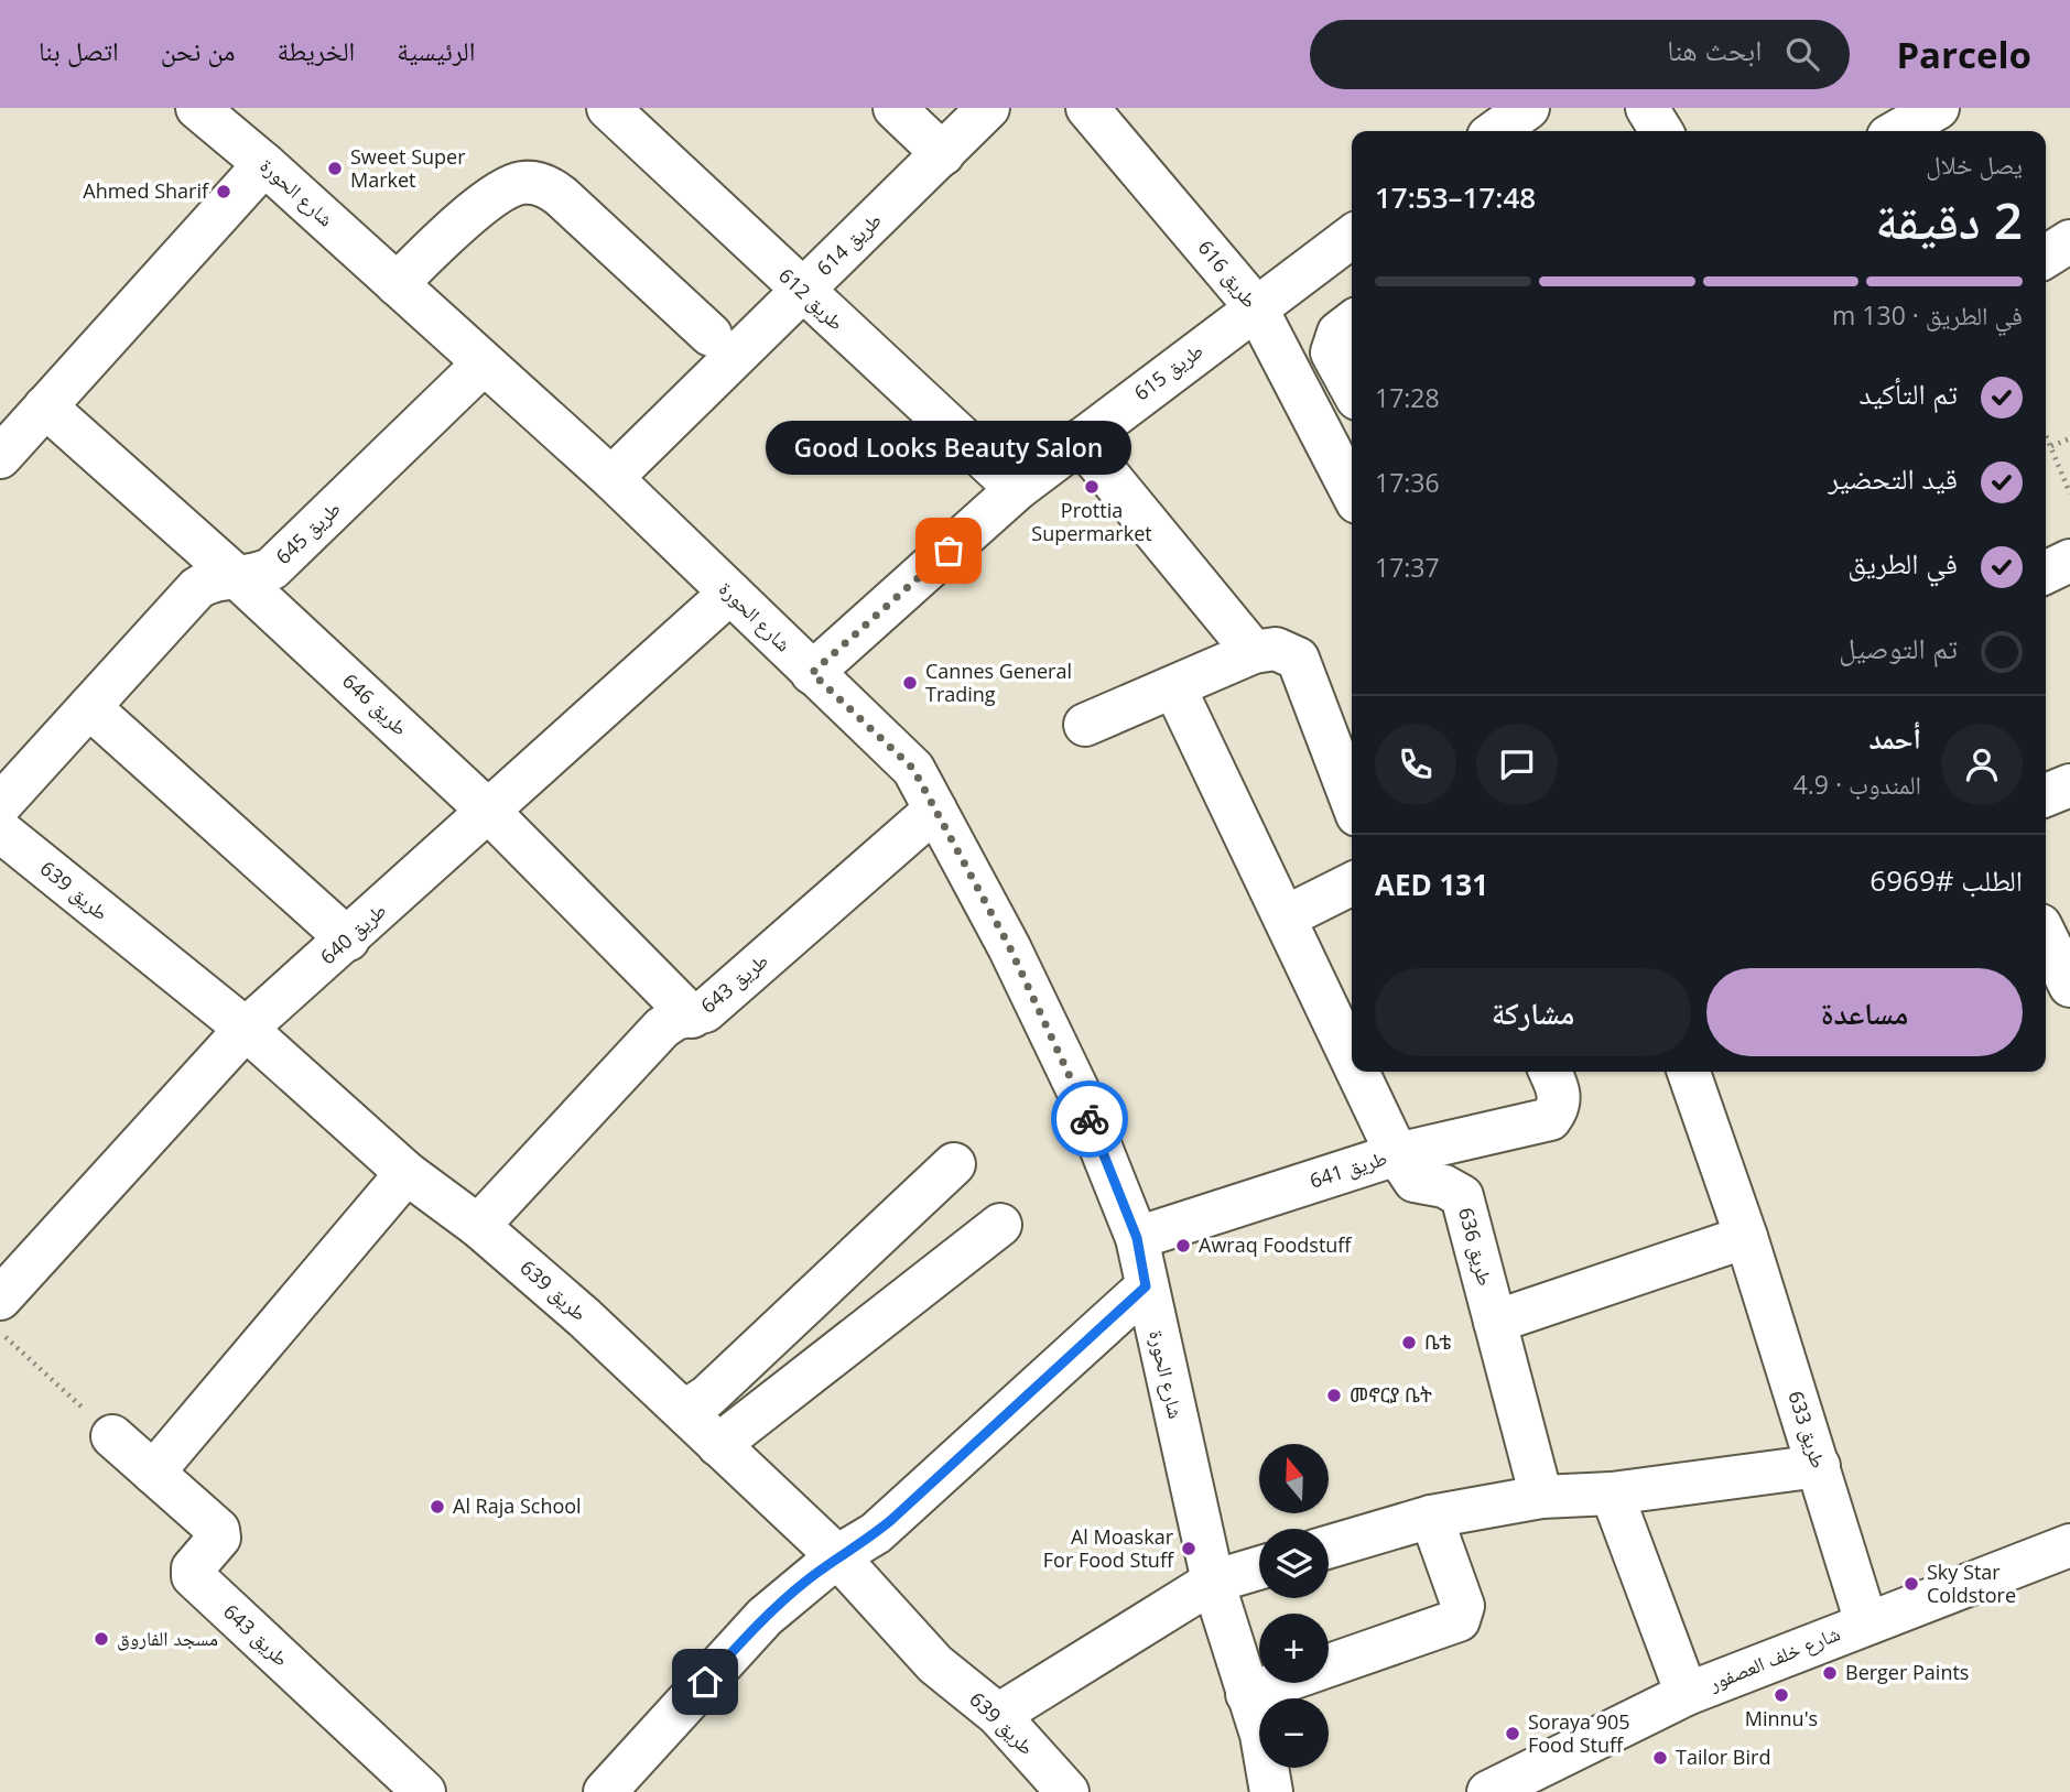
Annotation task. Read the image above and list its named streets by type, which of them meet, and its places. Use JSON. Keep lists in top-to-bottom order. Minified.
{"streets":{"street":["شارع الحورة","طريق 614","طريق 616","طريق 612","طريق 615","طريق 645","طريق 646","طريق 639","طريق 640","طريق 643","طريق 641","طريق 636","طريق 633","شارع خلف العصفور"]},"crossings":[["شارع الحورة","طريق 614"],["شارع الحورة","طريق 615"],["شارع الحورة","طريق 645"],["شارع الحورة","طريق 640"],["شارع الحورة","طريق 643"],["شارع الحورة","طريق 641"],["طريق 614","طريق 612"],["طريق 616","طريق 615"],["طريق 612","طريق 615"],["طريق 645","طريق 646"],["طريق 646","طريق 640"],["طريق 646","طريق 643"],["طريق 639","طريق 640"],["طريق 639","طريق 643"],["طريق 641","طريق 636"],["طريق 633","شارع خلف العصفور"]],"places":["Sweet Super Market","Ahmed Sharif","Prottia Supermarket","Good Looks Beauty Salon","Cannes General Trading","Awraq Foodstuff","ቤቴ","መኖርያ ቤት","Al Raja School","Al Moaskar For Food Stuff","Sky Star Coldstore","مسجد الفاروق","Berger Paints","Minnu's","Soraya 905 Food Stuff","Tailor Bird"],"north":"top","page":{"header":"Parcelo","search":"ابحث هنا","nav":["الرئيسية","الخريطة","من نحن","اتصل بنا"],"heading":["2 دقيقة","يصل خلال","17:48–17:53"],"panel":["أحمد","المندوب · 4.9","الطلب #6969","AED 131"],"bar":"في الطريق · 130 m","list":[["تم التأكيد","17:28"],["قيد التحضير","17:36"],["في الطريق","17:37"],"تم التوصيل"],"bubble":"Good Looks Beauty Salon","buttons":["مساعدة","مشاركة"],"map_buttons":["+","−"]}}
